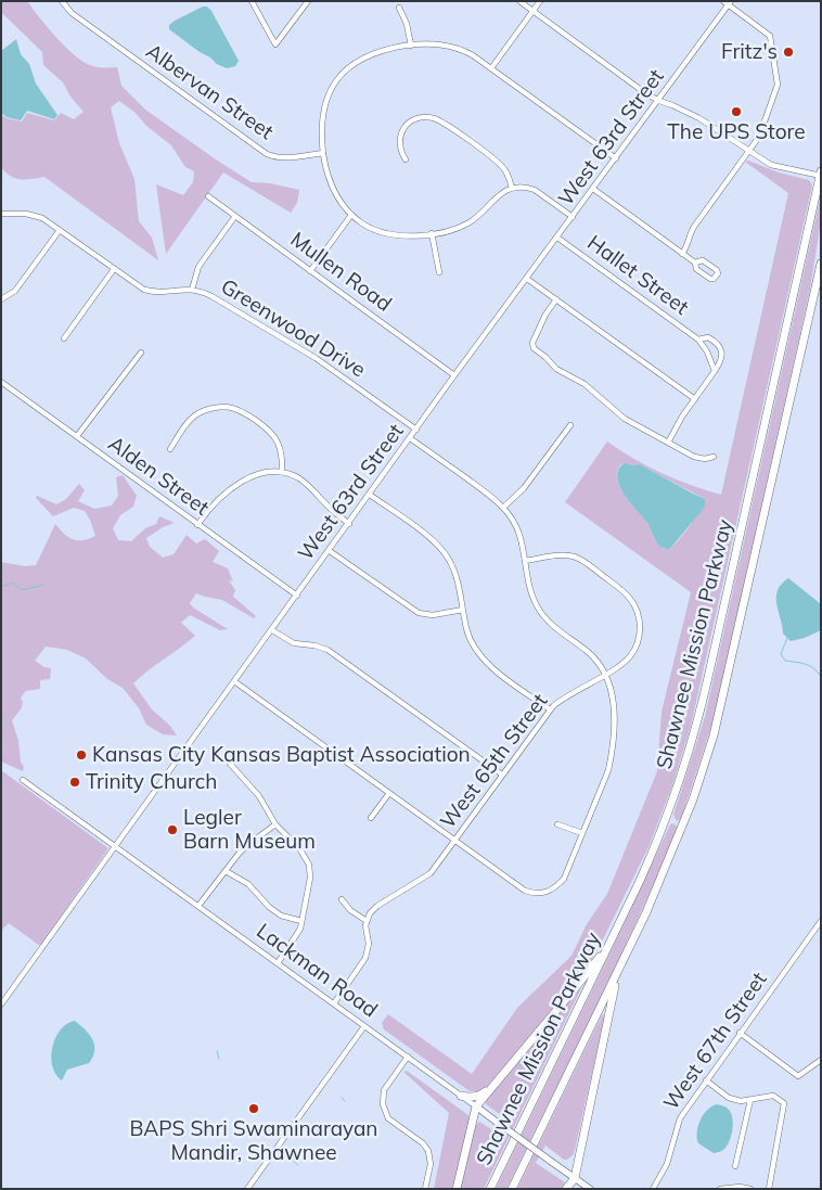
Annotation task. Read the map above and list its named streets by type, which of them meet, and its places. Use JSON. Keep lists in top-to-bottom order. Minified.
{"streets":{"highway":["Shawnee Mission Parkway"],"main road":["Lackman Road"],"street":["Albervan Street","West 63rd Street","Mullen Road","Hallet Street","Greenwood Drive","Alden Street","West 65th Street","West 67th Street"]},"crossings":[["West 63rd Street","Mullen Road"],["West 63rd Street","Hallet Street"],["West 63rd Street","Greenwood Drive"],["West 63rd Street","Alden Street"],["West 63rd Street","Lackman Road"]],"places":["Fritz's","The UPS Store","Kansas City Kansas Baptist Association","Trinity Church","Legler Barn Museum","BAPS Shri Swaminarayan Mandir, Shawnee"]}
